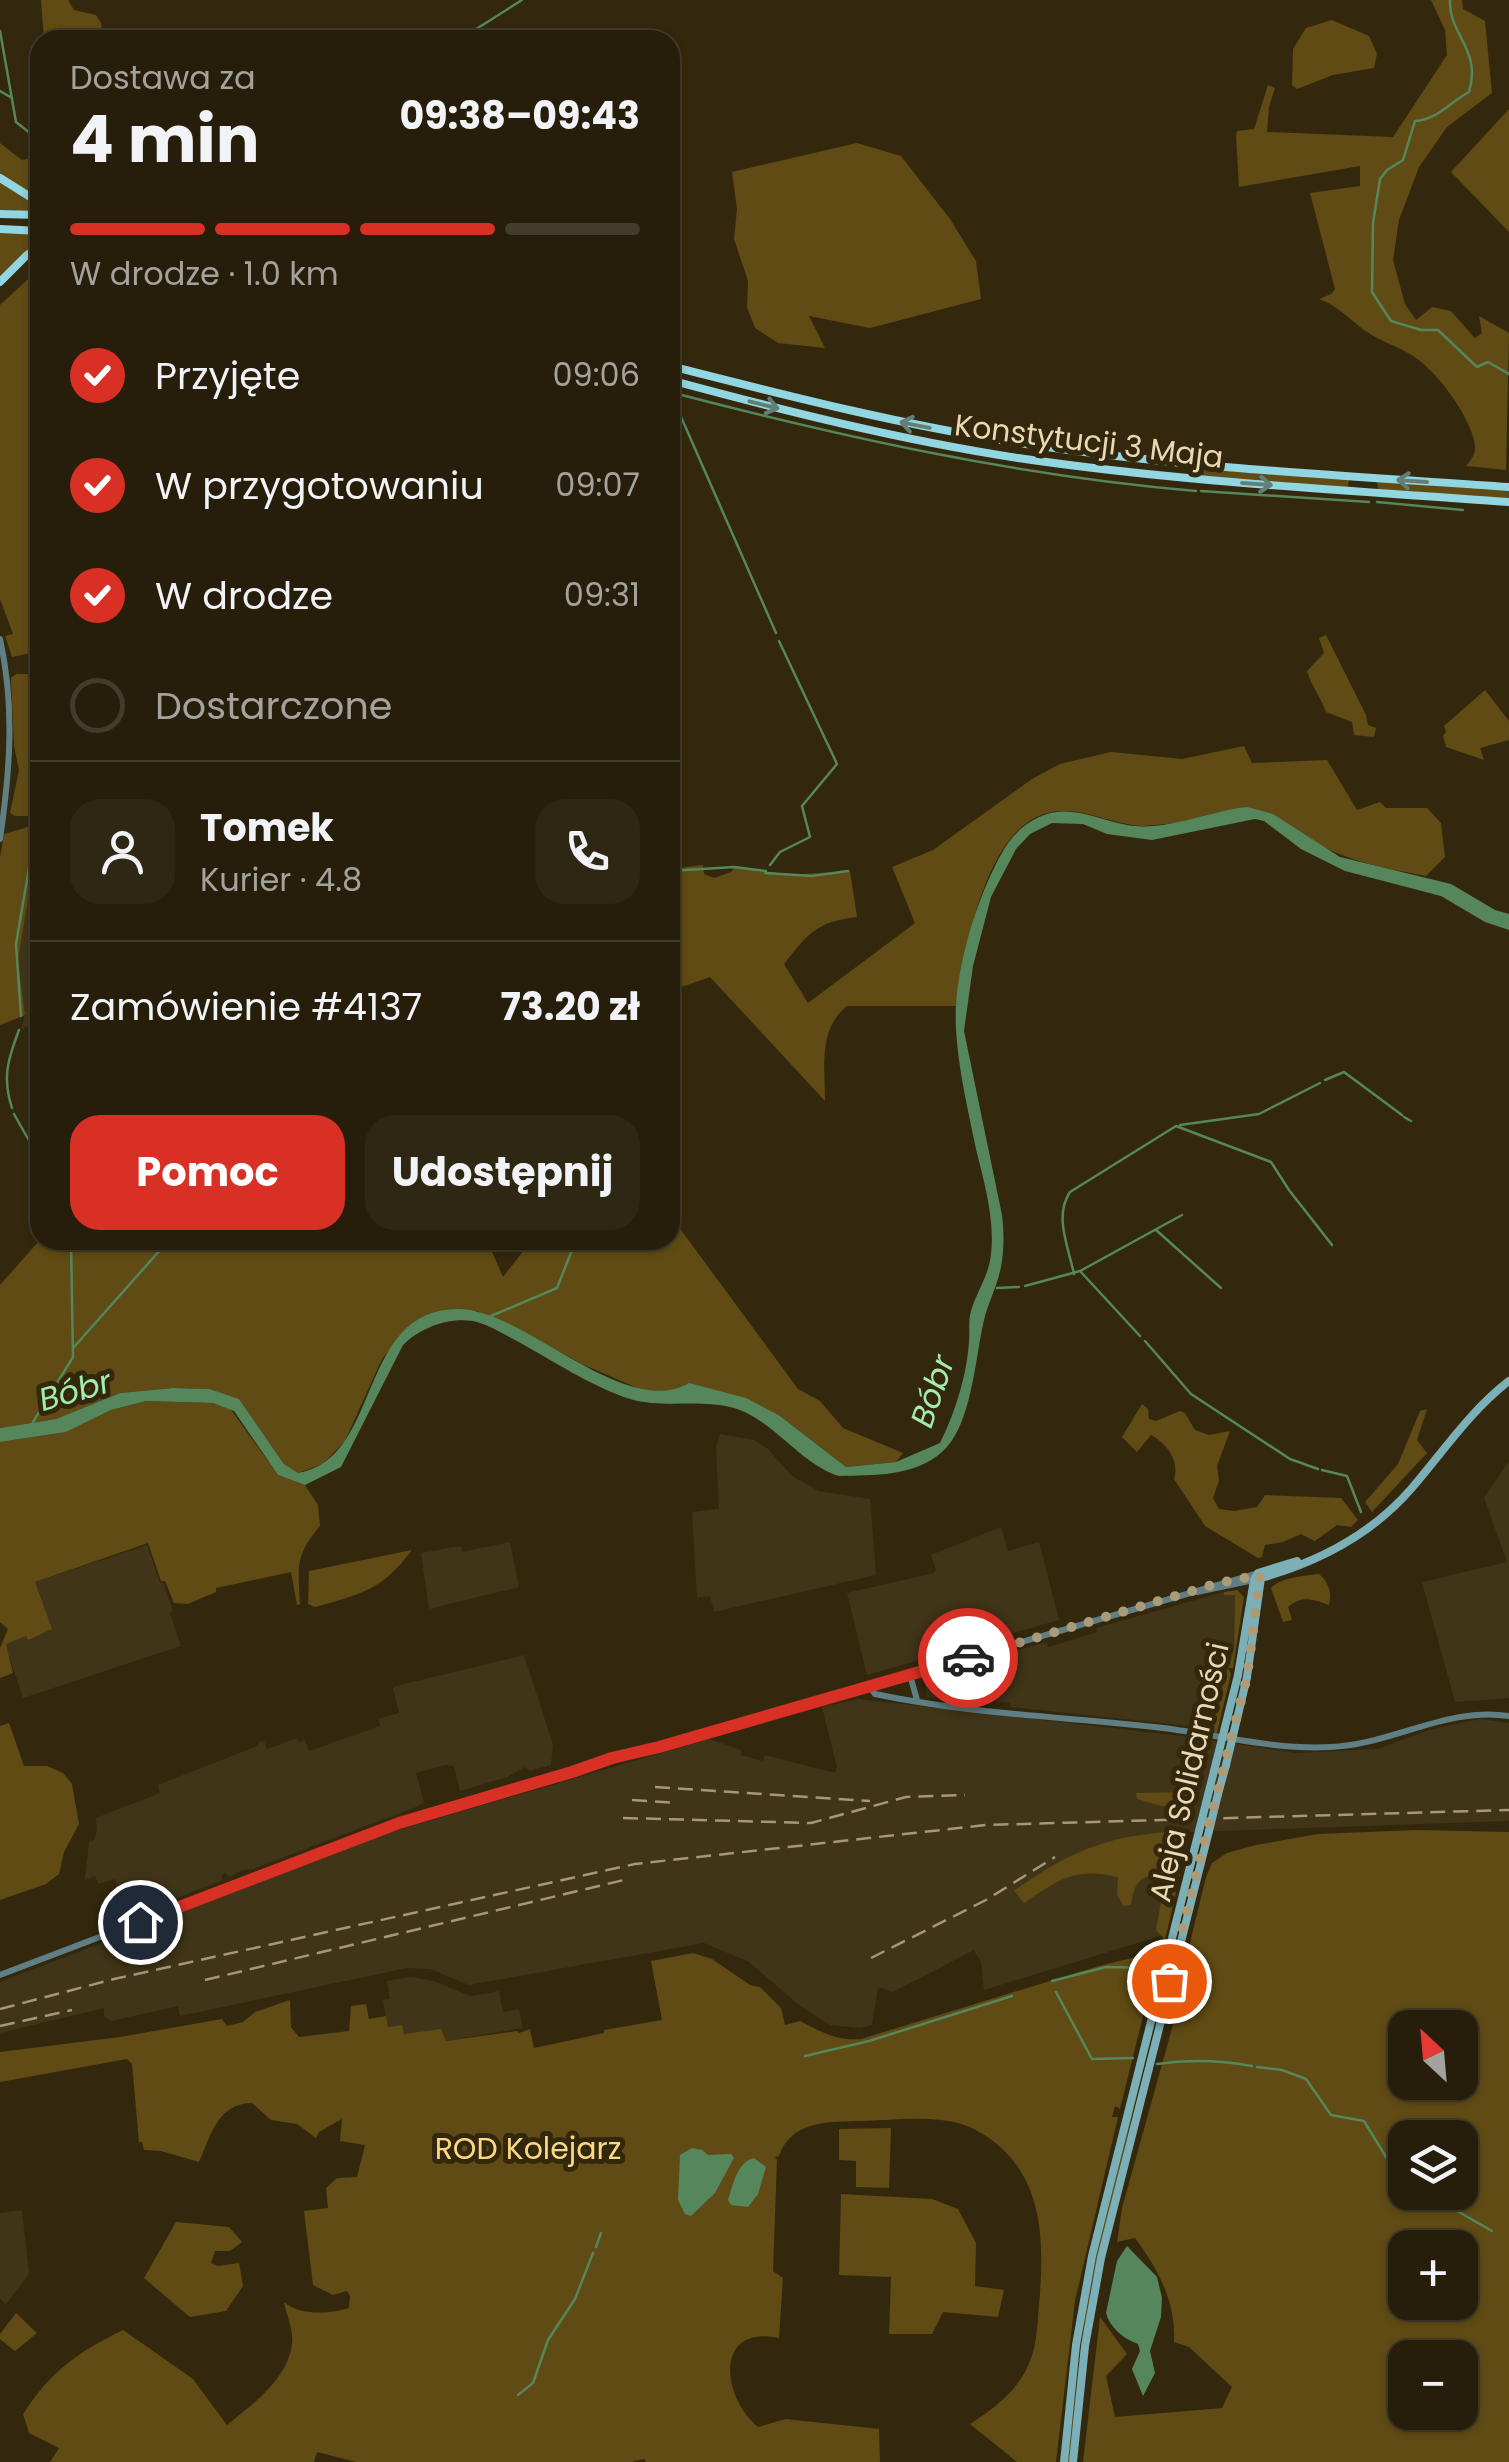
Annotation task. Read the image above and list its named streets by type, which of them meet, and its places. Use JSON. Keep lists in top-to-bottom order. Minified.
{"streets":{"main road":["Konstytucji 3 Maja","Aleja Solidarności"]},"water":["Bóbr"],"parks":["ROD Kolejarz"],"north":"top left","page":{"heading":["4 min","Dostawa za","09:38–09:43"],"panel":["Tomek","Kurier · 4.8","Zamówienie #4137","73.20 zł"],"bar":"W drodze · 1.0 km","list":[["Przyjęte","09:06"],["W przygotowaniu","09:07"],["W drodze","09:31"],"Dostarczone"],"buttons":["Pomoc","Udostępnij"],"map_buttons":["+","−"]}}
